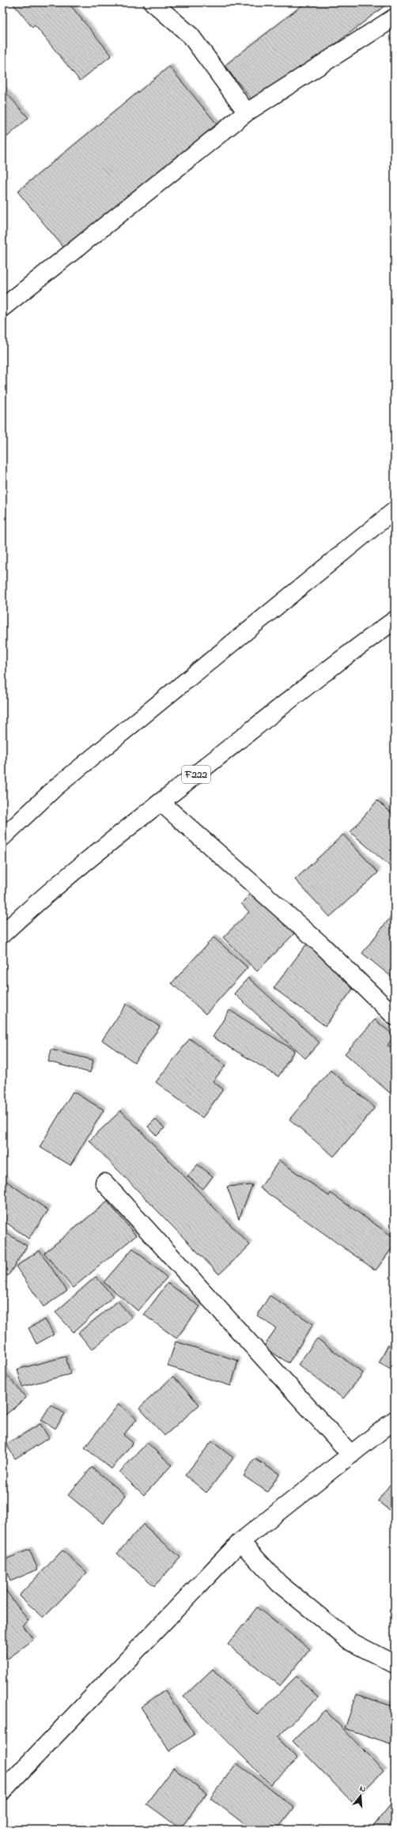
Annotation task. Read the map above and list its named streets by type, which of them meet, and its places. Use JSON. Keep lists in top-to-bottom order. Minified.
{"streets":{"street":["F222"]},"north":"top"}
